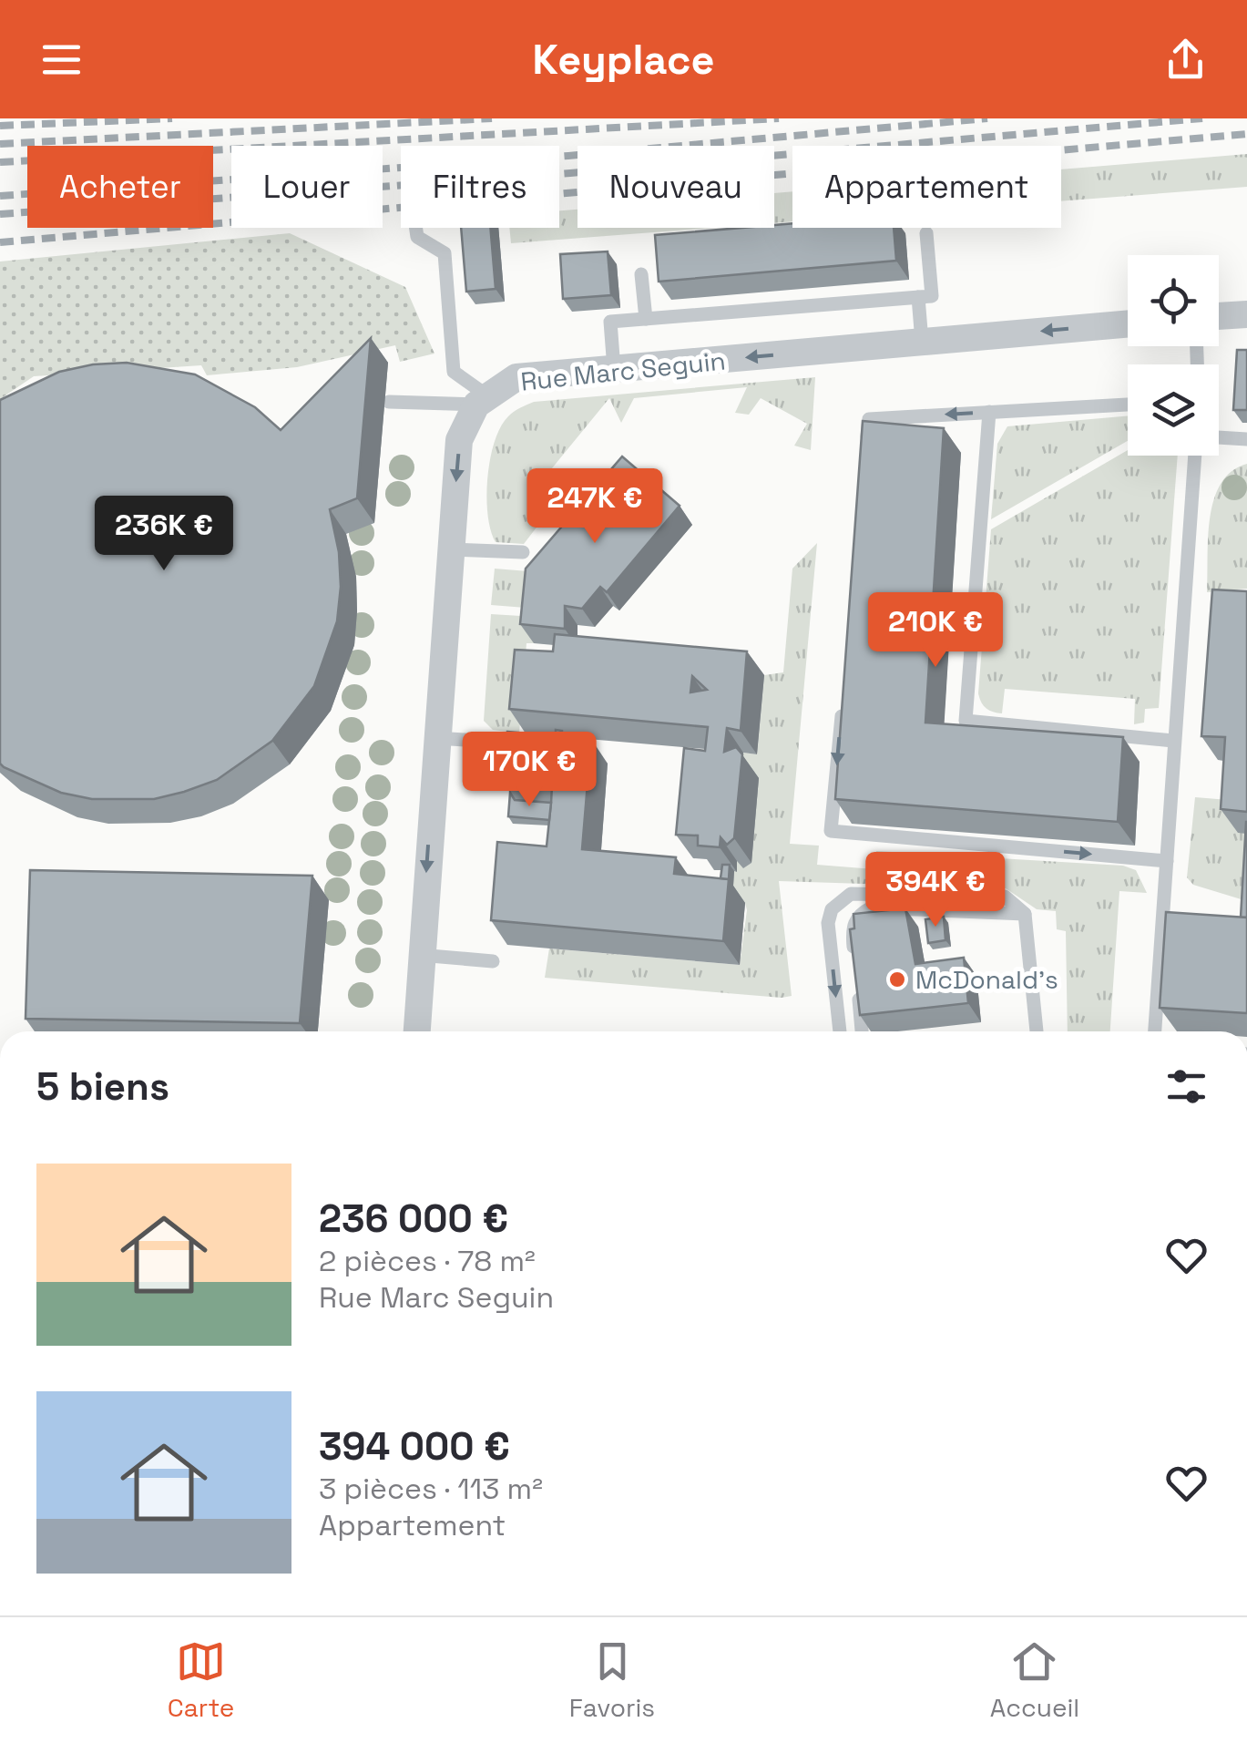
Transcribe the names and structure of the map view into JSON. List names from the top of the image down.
{
  "streets": {
    "street": ["Rue Marc Seguin"]
  },
  "one_way": ["Rue Marc Seguin"],
  "places": ["McDonald's"],
  "page": {
    "header": "Keyplace",
    "chip": [
      "Acheter",
      "Louer",
      "Filtres",
      "Nouveau",
      "Appartement"
    ],
    "price": [
      "247K €",
      "236K €",
      "210K €",
      "170K €",
      "394K €"
    ],
    "heading": "5 biens",
    "list": [
      {
        "name": "236 000 €",
        "note": "2 pièces · 78 m² · Rue Marc Seguin"
      },
      {
        "name": "394 000 €",
        "note": "3 pièces · 113 m² · Appartement"
      }
    ],
    "tabs": ["Carte", "Favoris", "Accueil"]
  }
}
